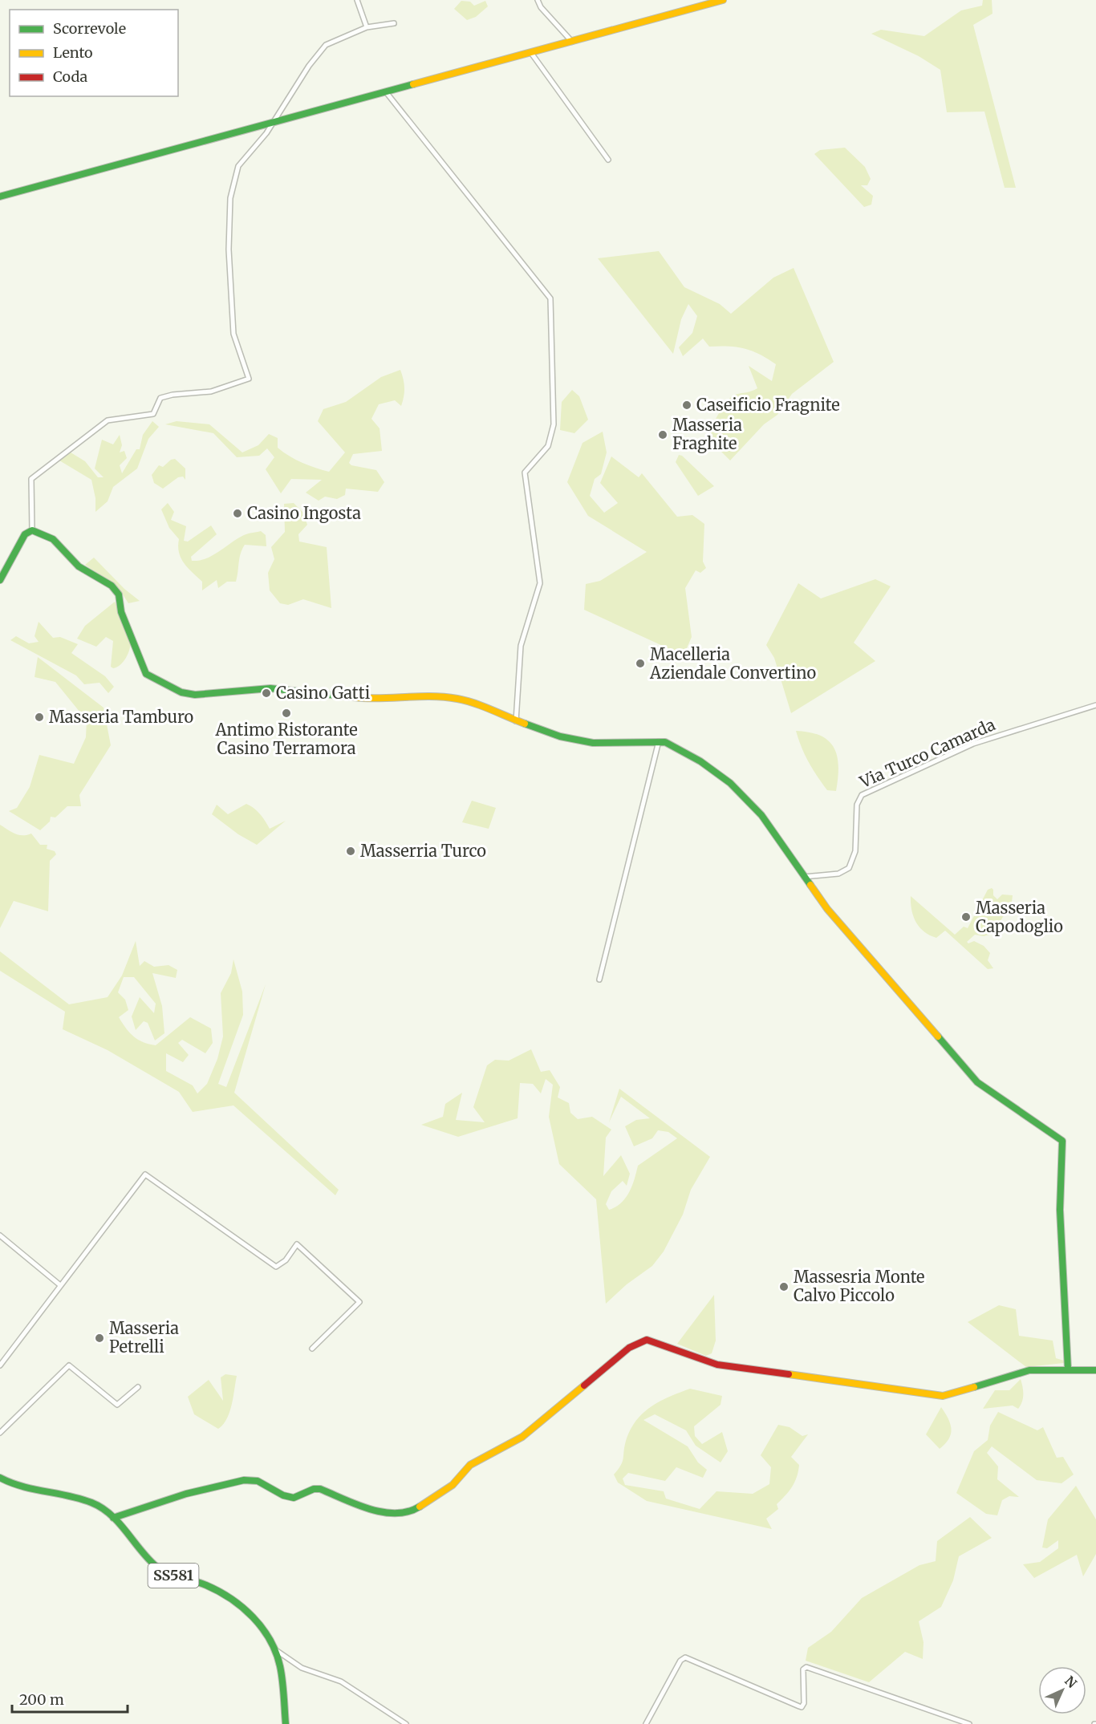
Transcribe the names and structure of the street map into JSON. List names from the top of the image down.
{
  "streets": {
    "street": ["Via Turco Camarda", "SS581"]
  },
  "places": [
    "Caseificio Fragnite",
    "Masseria Fraghite",
    "Casino Ingosta",
    "Macelleria Aziendale Convertino",
    "Casino Gatti",
    "Antimo Ristorante Casino Terramora",
    "Masseria Tamburo",
    "Masserria Turco",
    "Masseria Capodoglio",
    "Massesria Monte Calvo Piccolo",
    "Masseria Petrelli"
  ],
  "legend": ["Scorrevole", "Lento", "Coda"],
  "scale_bar": "200 m",
  "north": "top right"
}
